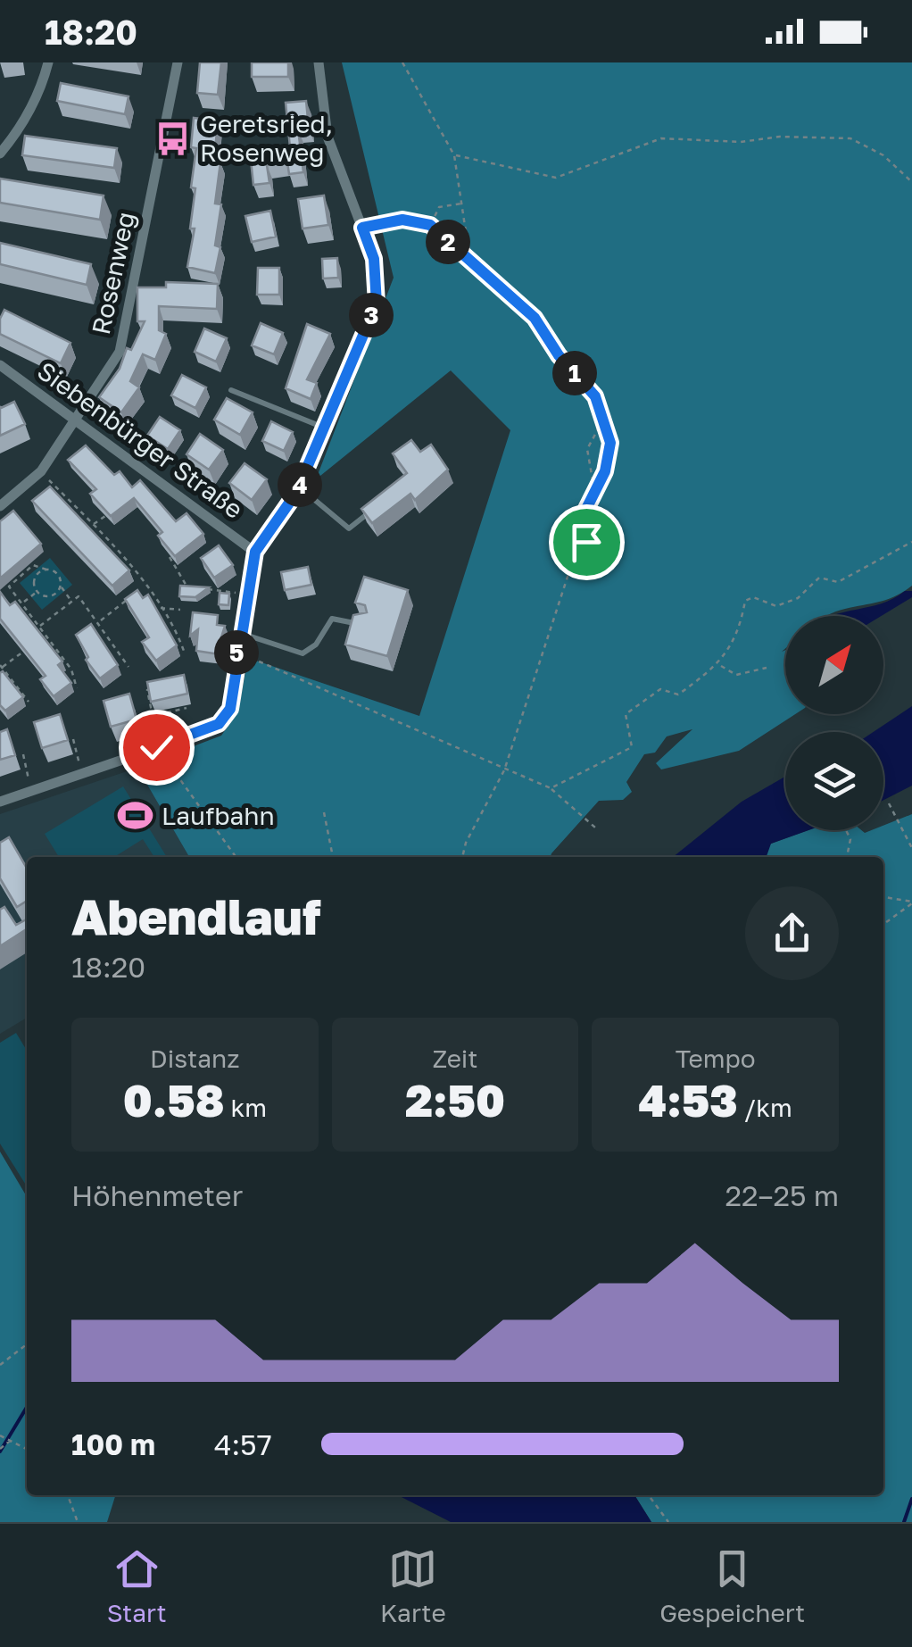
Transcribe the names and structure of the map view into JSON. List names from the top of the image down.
{
  "streets": {
    "street": ["Rosenweg", "Siebenbürger Straße"]
  },
  "crossings": [
    ["Rosenweg", "Siebenbürger Straße"]
  ],
  "places": {
    "bus stop": ["Geretsried, Rosenweg"],
    "sports": ["Laufbahn"]
  },
  "north": "top right",
  "page": {
    "status": "18:20",
    "pins": [
      "2",
      "3",
      "1",
      "4",
      "5"
    ],
    "heading": ["Abendlauf", "18:20"],
    "stats": [
      ["Distanz", "0.58 km"],
      ["Zeit", "2:50"],
      ["Tempo", "4:53 /km"]
    ],
    "chart": ["Höhenmeter", "22–25 m"],
    "list": [
      {
        "name": "100 m",
        "note": "4:57"
      }
    ],
    "tabs": ["Start", "Karte", "Gespeichert"]
  }
}
